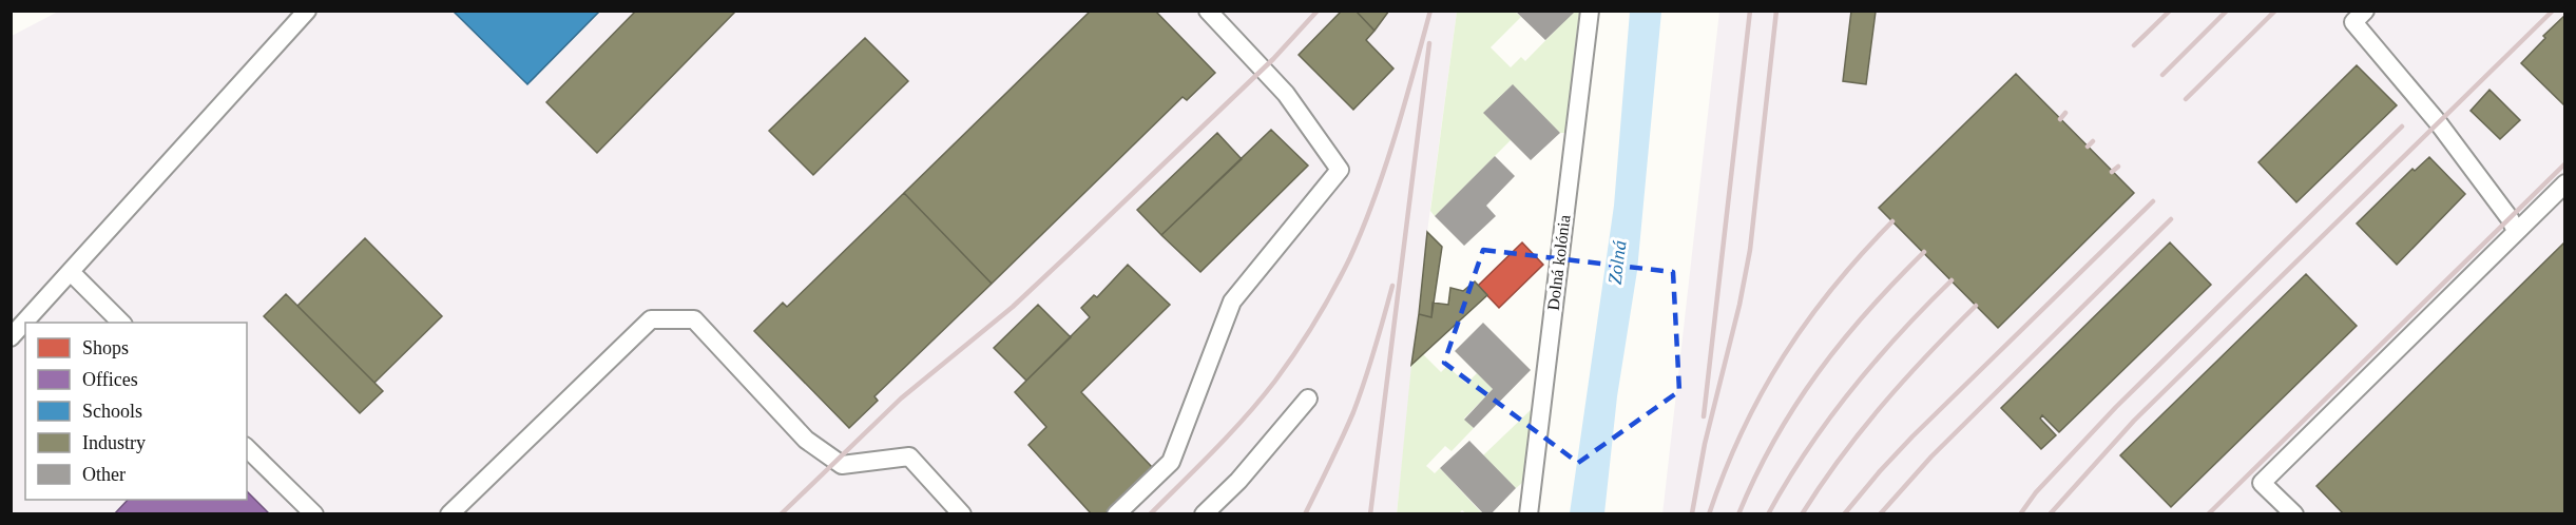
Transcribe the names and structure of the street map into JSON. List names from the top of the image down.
{
  "streets": {
    "lane": ["Dolná kolónia"]
  },
  "water": ["Zolná"],
  "legend": [
    "Shops",
    "Offices",
    "Schools",
    "Industry",
    "Other"
  ]
}
